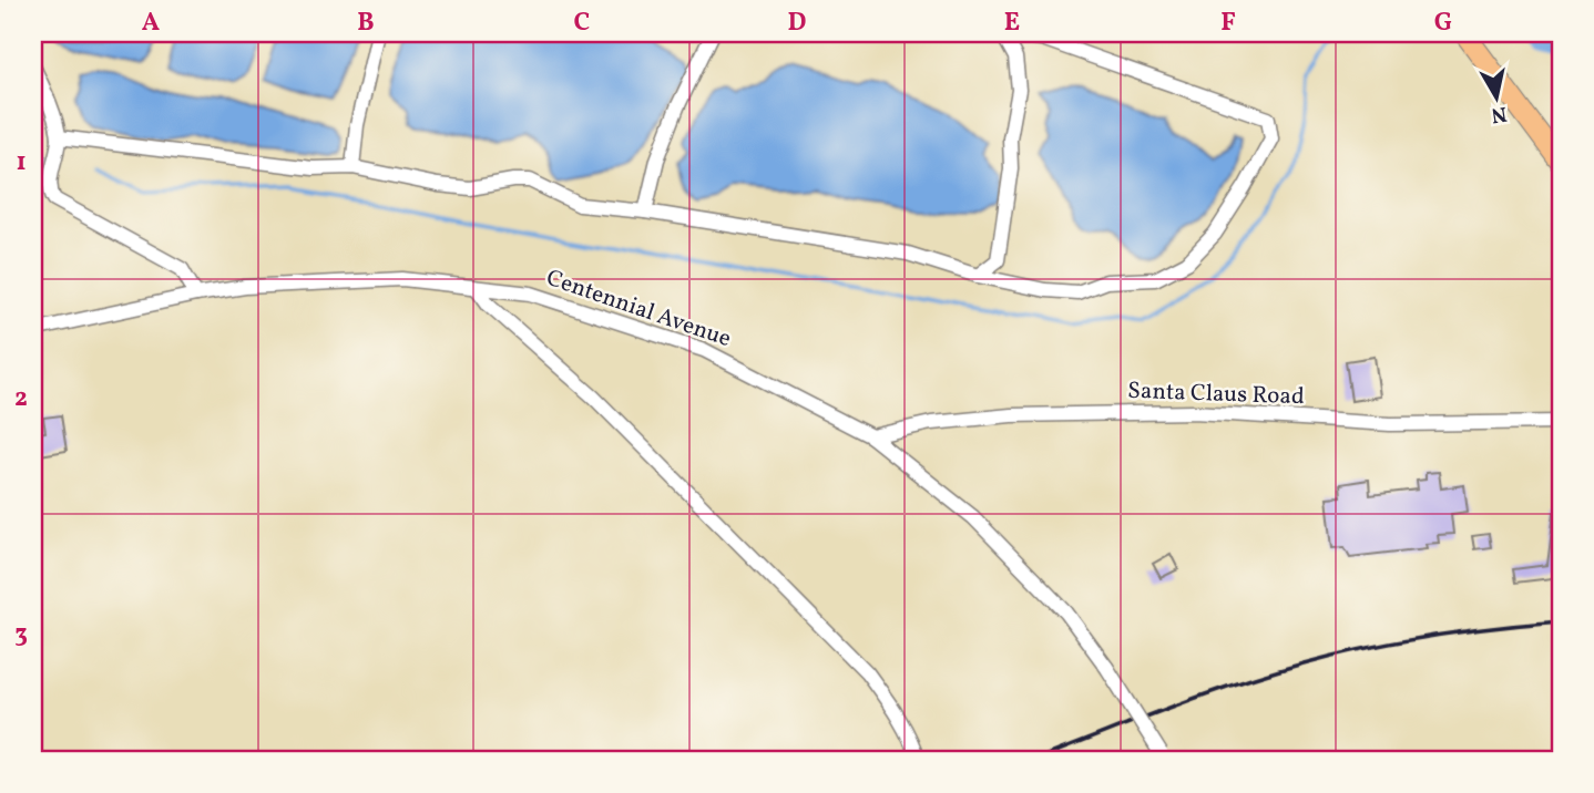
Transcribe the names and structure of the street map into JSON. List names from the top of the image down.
{
  "streets": {
    "street": ["Centennial Avenue", "Santa Claus Road"]
  },
  "crossings": [
    ["Centennial Avenue", "Santa Claus Road"]
  ],
  "north": "bottom",
  "grid": {
    "columns": [
      "A",
      "B",
      "C",
      "D",
      "E",
      "F",
      "G"
    ],
    "rows": ["1", "2", "3"]
  }
}
